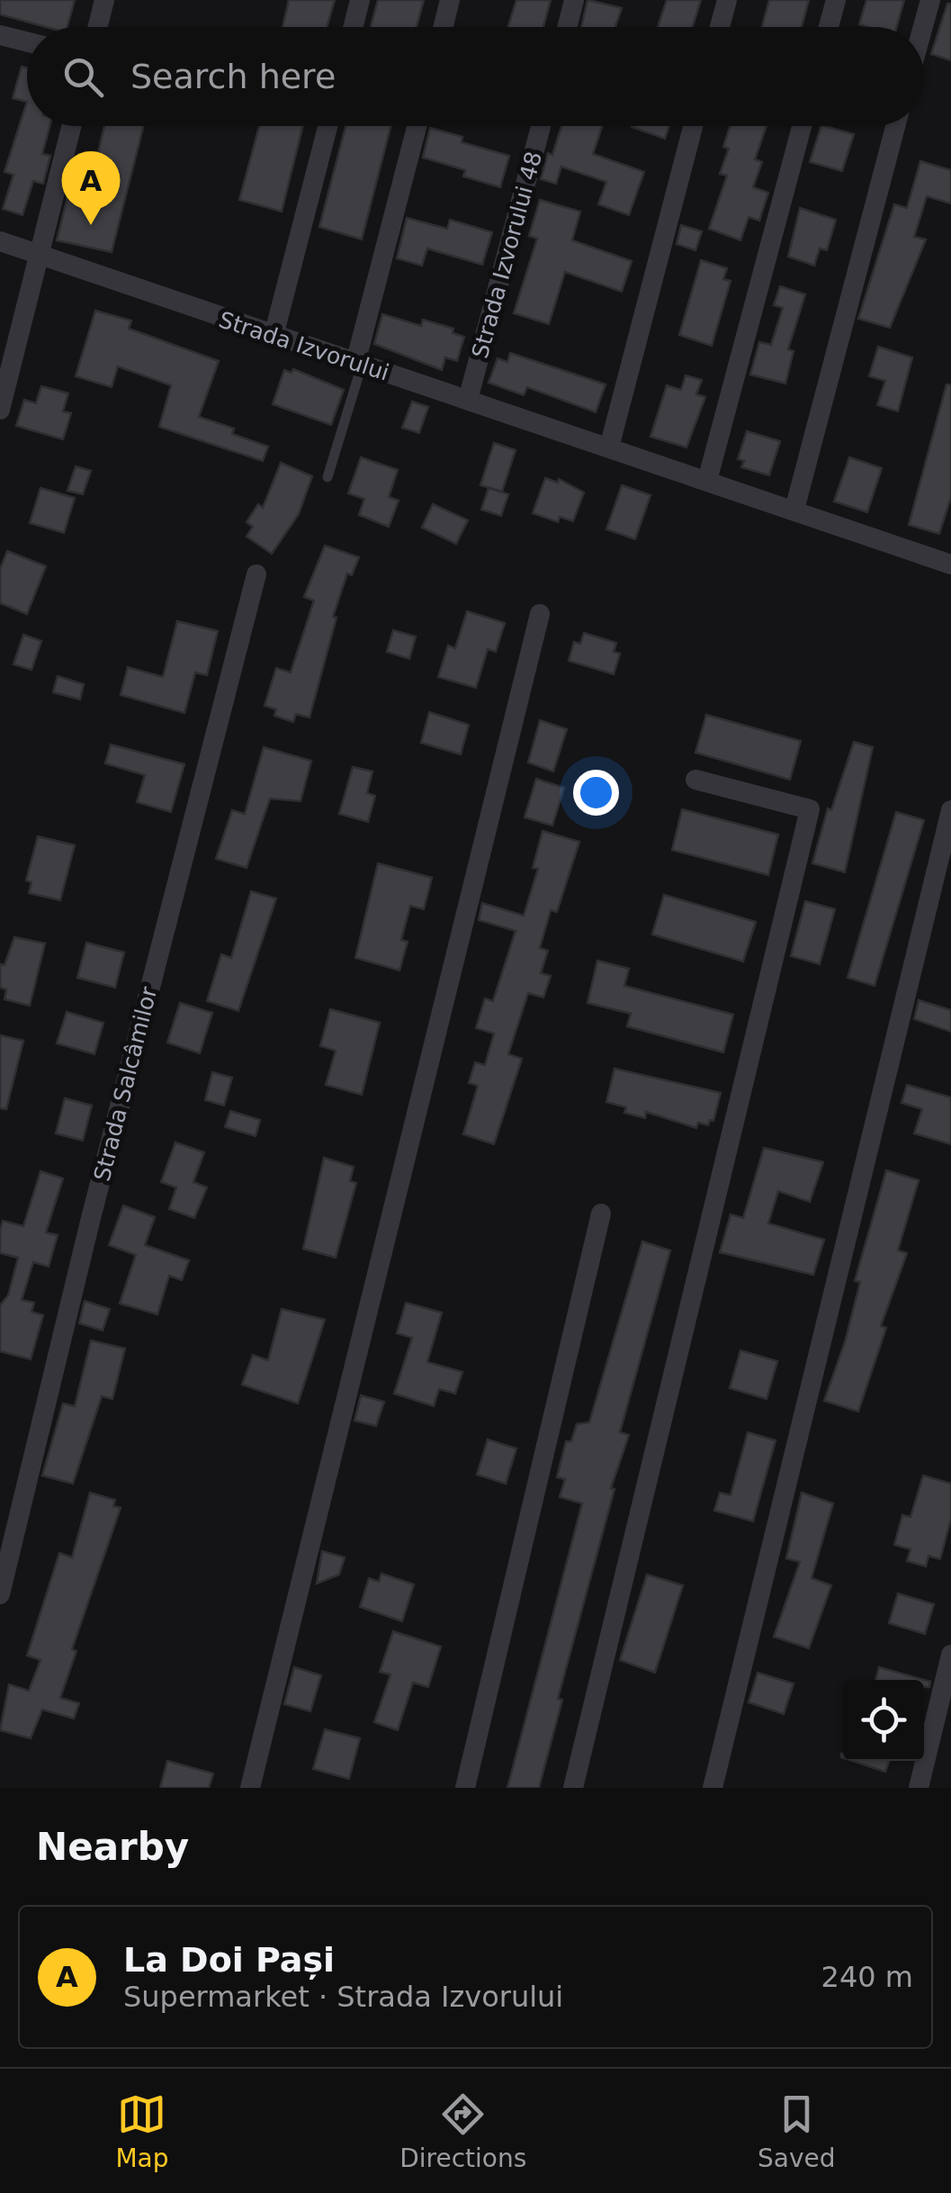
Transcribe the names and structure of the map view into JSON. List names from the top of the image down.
{
  "streets": {
    "street": ["Strada Izvorului 48", "Strada Izvorului", "Strada Salcâmilor"]
  },
  "crossings": [
    ["Strada Izvorului 48", "Strada Izvorului"]
  ],
  "page": {
    "search": "Search here",
    "pins": "A",
    "heading": "Nearby",
    "list": [
      {
        "mark": "A",
        "name": "La Doi Pași",
        "note": "Supermarket · Strada Izvorului",
        "value": "240 m"
      }
    ],
    "nav": ["Map", "Directions", "Saved"]
  }
}
